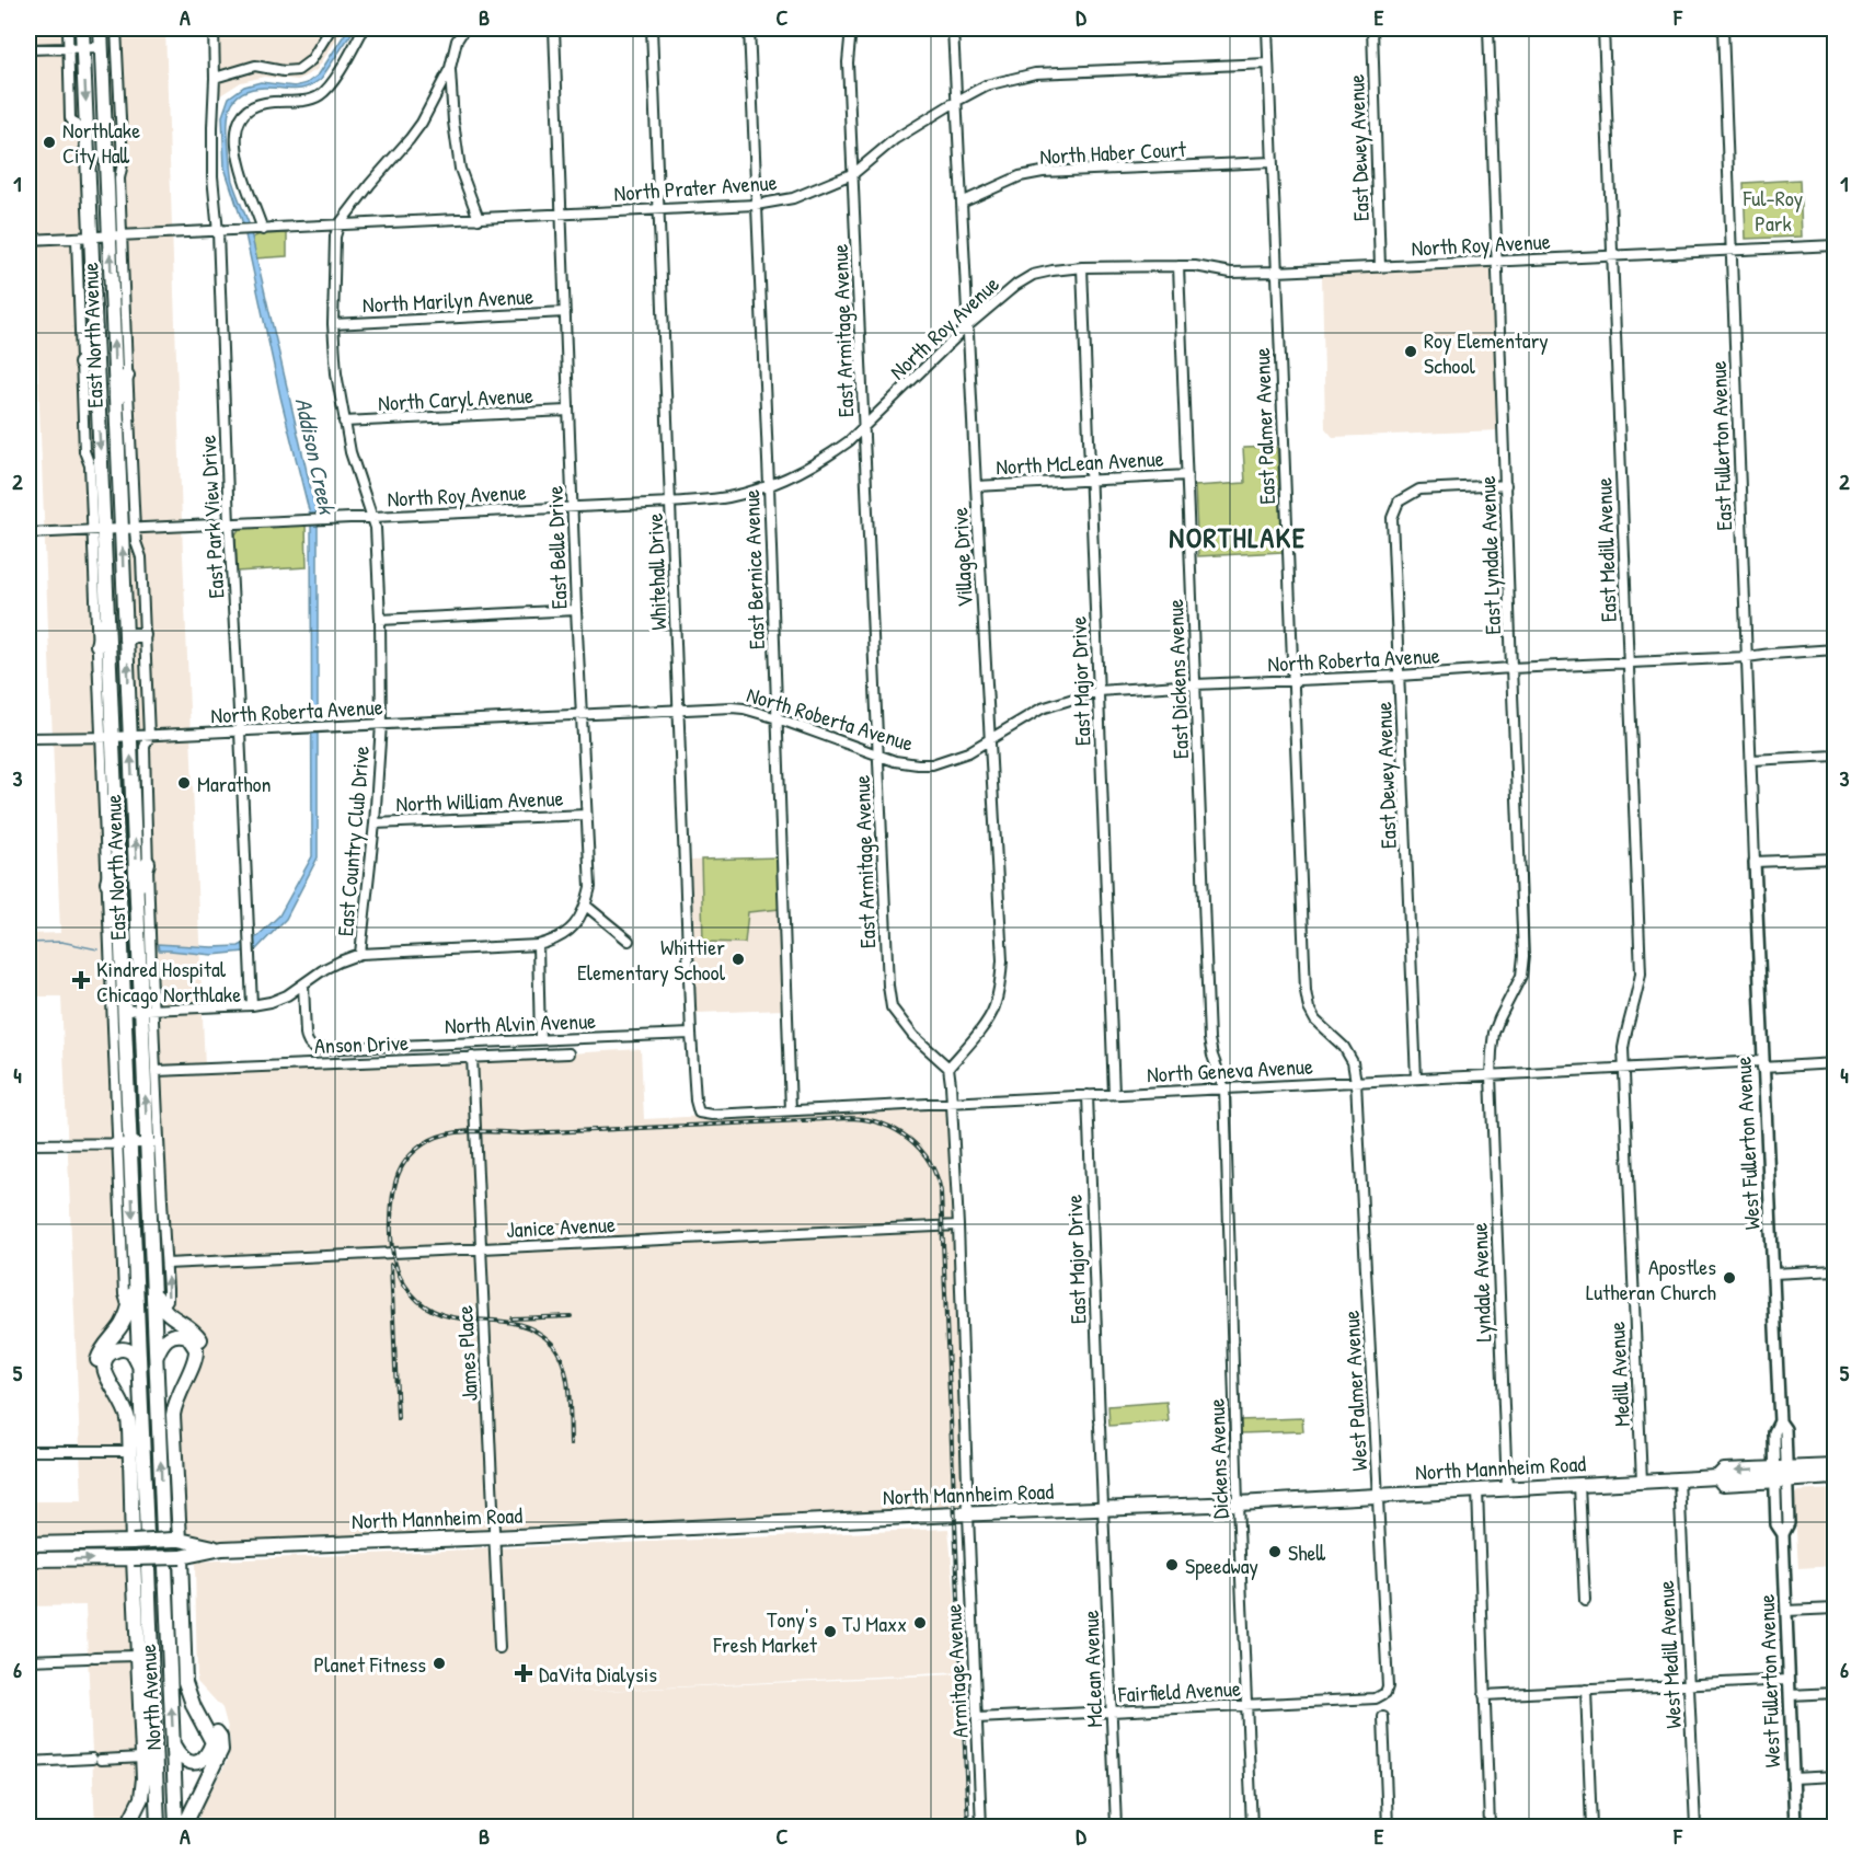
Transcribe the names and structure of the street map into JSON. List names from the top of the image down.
{
  "streets": {
    "main road": ["East North Avenue", "North Mannheim Road", "North Avenue"],
    "street": [
      "East Dewey Avenue",
      "North Haber Court",
      "North Prater Avenue",
      "North Roy Avenue",
      "North Marilyn Avenue",
      "East Armitage Avenue",
      "North Caryl Avenue",
      "East Palmer Avenue",
      "East Fullerton Avenue",
      "North McLean Avenue",
      "East Park View Drive",
      "East Belle Drive",
      "East Medill Avenue",
      "East Lyndale Avenue",
      "Village Drive",
      "East Bernice Avenue",
      "Whitehall Drive",
      "North Roberta Avenue",
      "East Dickens Avenue",
      "East Major Drive",
      "North William Avenue",
      "East Country Club Drive",
      "North Alvin Avenue",
      "Anson Drive",
      "North Geneva Avenue",
      "West Fullerton Avenue",
      "Janice Avenue",
      "Lyndale Avenue",
      "James Place",
      "Medill Avenue",
      "West Palmer Avenue",
      "Dickens Avenue",
      "West Medill Avenue",
      "McLean Avenue",
      "Armitage Avenue",
      "Fairfield Avenue"
    ]
  },
  "crossings": [
    ["East Dewey Avenue", "North Roy Avenue"],
    ["East Dewey Avenue", "East Lyndale Avenue"],
    ["East Dewey Avenue", "North Roberta Avenue"],
    ["East Dewey Avenue", "North Geneva Avenue"],
    ["North Haber Court", "East Palmer Avenue"],
    ["North Haber Court", "Village Drive"],
    ["North Prater Avenue", "East Armitage Avenue"],
    ["North Prater Avenue", "East North Avenue"],
    ["North Prater Avenue", "East Palmer Avenue"],
    ["North Prater Avenue", "East Park View Drive"],
    ["North Prater Avenue", "East Belle Drive"],
    ["North Prater Avenue", "Village Drive"],
    ["North Prater Avenue", "East Bernice Avenue"],
    ["North Prater Avenue", "Whitehall Drive"],
    ["North Prater Avenue", "East Country Club Drive"],
    ["North Roy Avenue", "East Armitage Avenue"],
    ["North Roy Avenue", "East North Avenue"],
    ["North Roy Avenue", "East Palmer Avenue"],
    ["North Roy Avenue", "East Fullerton Avenue"],
    ["North Roy Avenue", "East Park View Drive"],
    ["North Roy Avenue", "East Belle Drive"],
    ["North Roy Avenue", "East Medill Avenue"],
    ["North Roy Avenue", "East Lyndale Avenue"],
    ["North Roy Avenue", "Village Drive"],
    ["North Roy Avenue", "East Bernice Avenue"],
    ["North Roy Avenue", "Whitehall Drive"],
    ["North Roy Avenue", "East Dickens Avenue"],
    ["North Roy Avenue", "East Major Drive"],
    ["North Roy Avenue", "East Country Club Drive"],
    ["North Marilyn Avenue", "East Belle Drive"],
    ["North Marilyn Avenue", "East Country Club Drive"],
    ["East Armitage Avenue", "Village Drive"],
    ["East Armitage Avenue", "North Roberta Avenue"],
    ["East North Avenue", "North Roberta Avenue"],
    ["East North Avenue", "Anson Drive"],
    ["East North Avenue", "Janice Avenue"],
    ["North Caryl Avenue", "East Belle Drive"],
    ["North Caryl Avenue", "East Country Club Drive"],
    ["East Palmer Avenue", "North Roberta Avenue"],
    ["East Palmer Avenue", "North Geneva Avenue"],
    ["East Palmer Avenue", "West Palmer Avenue"],
    ["East Fullerton Avenue", "North Roberta Avenue"],
    ["East Fullerton Avenue", "West Fullerton Avenue"],
    ["North McLean Avenue", "Village Drive"],
    ["North McLean Avenue", "East Dickens Avenue"],
    ["North McLean Avenue", "East Major Drive"],
    ["East Park View Drive", "North Roberta Avenue"],
    ["East Belle Drive", "North Roberta Avenue"],
    ["East Belle Drive", "North William Avenue"],
    ["East Medill Avenue", "North Roberta Avenue"],
    ["East Medill Avenue", "North Geneva Avenue"],
    ["East Medill Avenue", "Medill Avenue"],
    ["East Lyndale Avenue", "North Roberta Avenue"],
    ["East Lyndale Avenue", "North Geneva Avenue"],
    ["East Lyndale Avenue", "Lyndale Avenue"],
    ["Village Drive", "North Roberta Avenue"],
    ["East Bernice Avenue", "North Roberta Avenue"],
    ["East Bernice Avenue", "North Geneva Avenue"],
    ["Whitehall Drive", "North Roberta Avenue"],
    ["Whitehall Drive", "North Alvin Avenue"],
    ["Whitehall Drive", "North Geneva Avenue"],
    ["North Roberta Avenue", "East Dickens Avenue"],
    ["North Roberta Avenue", "East Major Drive"],
    ["North Roberta Avenue", "East Country Club Drive"],
    ["East Dickens Avenue", "North Geneva Avenue"],
    ["East Dickens Avenue", "Dickens Avenue"],
    ["East Major Drive", "North Geneva Avenue"],
    ["East Major Drive", "North Mannheim Road"],
    ["East Major Drive", "McLean Avenue"],
    ["North William Avenue", "East Country Club Drive"],
    ["Anson Drive", "James Place"],
    ["North Geneva Avenue", "West Fullerton Avenue"],
    ["North Geneva Avenue", "Lyndale Avenue"],
    ["North Geneva Avenue", "Medill Avenue"],
    ["North Geneva Avenue", "West Palmer Avenue"],
    ["North Geneva Avenue", "Dickens Avenue"],
    ["West Fullerton Avenue", "North Mannheim Road"],
    ["Janice Avenue", "James Place"],
    ["Lyndale Avenue", "North Mannheim Road"],
    ["James Place", "North Mannheim Road"],
    ["Medill Avenue", "North Mannheim Road"],
    ["West Palmer Avenue", "North Mannheim Road"],
    ["West Palmer Avenue", "Fairfield Avenue"],
    ["Dickens Avenue", "North Mannheim Road"],
    ["Dickens Avenue", "Fairfield Avenue"],
    ["North Mannheim Road", "West Medill Avenue"],
    ["North Mannheim Road", "McLean Avenue"],
    ["North Mannheim Road", "Armitage Avenue"],
    ["McLean Avenue", "Fairfield Avenue"],
    ["Armitage Avenue", "Fairfield Avenue"]
  ],
  "districts": ["NORTHLAKE"],
  "water": ["Addison Creek"],
  "parks": ["Ful-Roy Park"],
  "places": {
    "other": [
      "Northlake City Hall",
      "Roy Elementary School",
      "Marathon",
      "Whittier Elementary School",
      "Apostles Lutheran Church",
      "Shell",
      "Speedway",
      "TJ Maxx",
      "Tony's Fresh Market",
      "Planet Fitness"
    ],
    "health": ["Kindred Hospital Chicago Northlake", "DaVita Dialysis"]
  },
  "grid": {
    "columns": [
      "A",
      "B",
      "C",
      "D",
      "E",
      "F"
    ],
    "rows": [
      "1",
      "2",
      "3",
      "4",
      "5",
      "6"
    ]
  }
}
